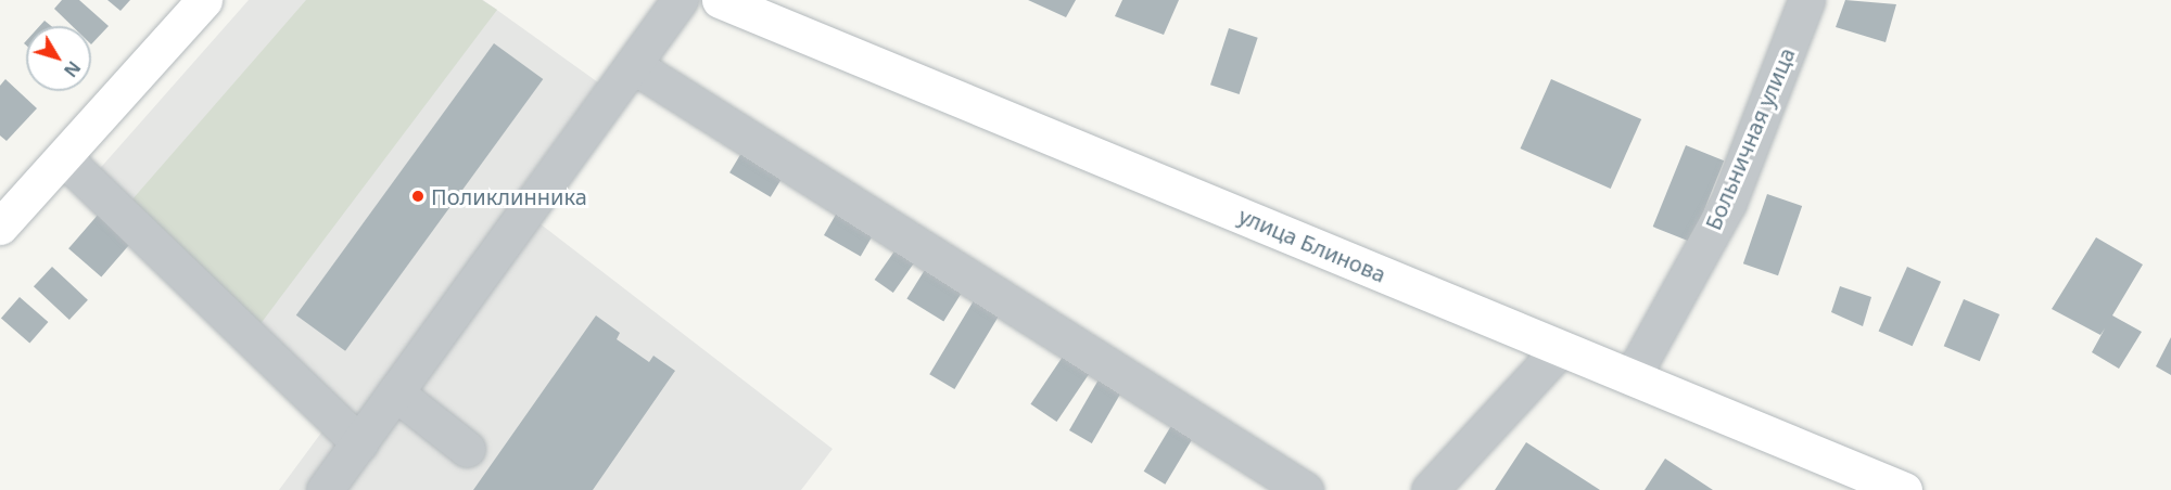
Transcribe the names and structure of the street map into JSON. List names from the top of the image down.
{
  "streets": {
    "main road": ["улица Блинова"],
    "street": ["Больничная улица"]
  },
  "crossings": [
    ["Больничная улица", "улица Блинова"]
  ],
  "places": ["Поликлинника"],
  "north": "bottom right"
}
